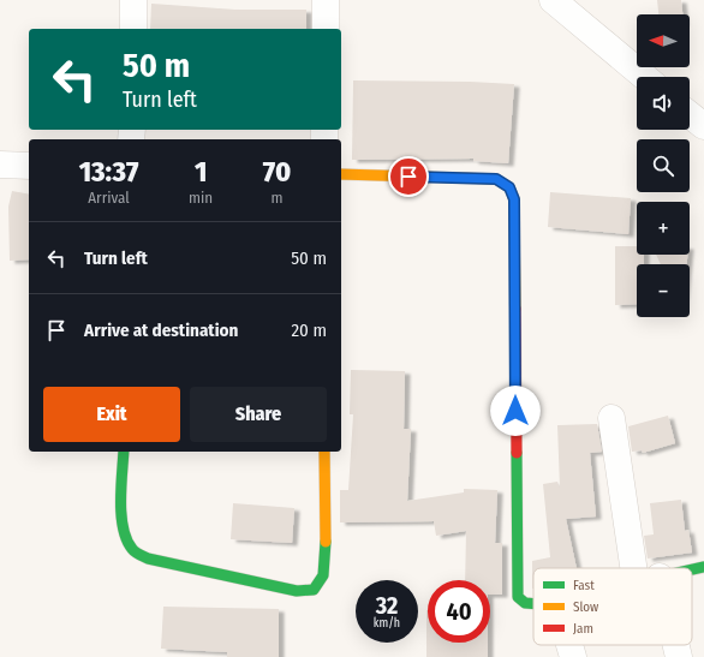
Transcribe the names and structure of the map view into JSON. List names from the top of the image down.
{
  "legend": ["Fast", "Slow", "Jam"],
  "north": "left",
  "page": {
    "map_buttons": ["+", "−"],
    "turn": ["50 m", "Turn left"],
    "eta": [
      "13:37",
      "Arrival",
      "1",
      "min",
      "70",
      "m"
    ],
    "list": [
      {
        "name": "Turn left",
        "value": "50 m"
      },
      {
        "name": "Arrive at destination",
        "value": "20 m"
      }
    ],
    "buttons": ["Exit", "Share"],
    "speed": "32 km/h",
    "limit": "40"
  }
}
